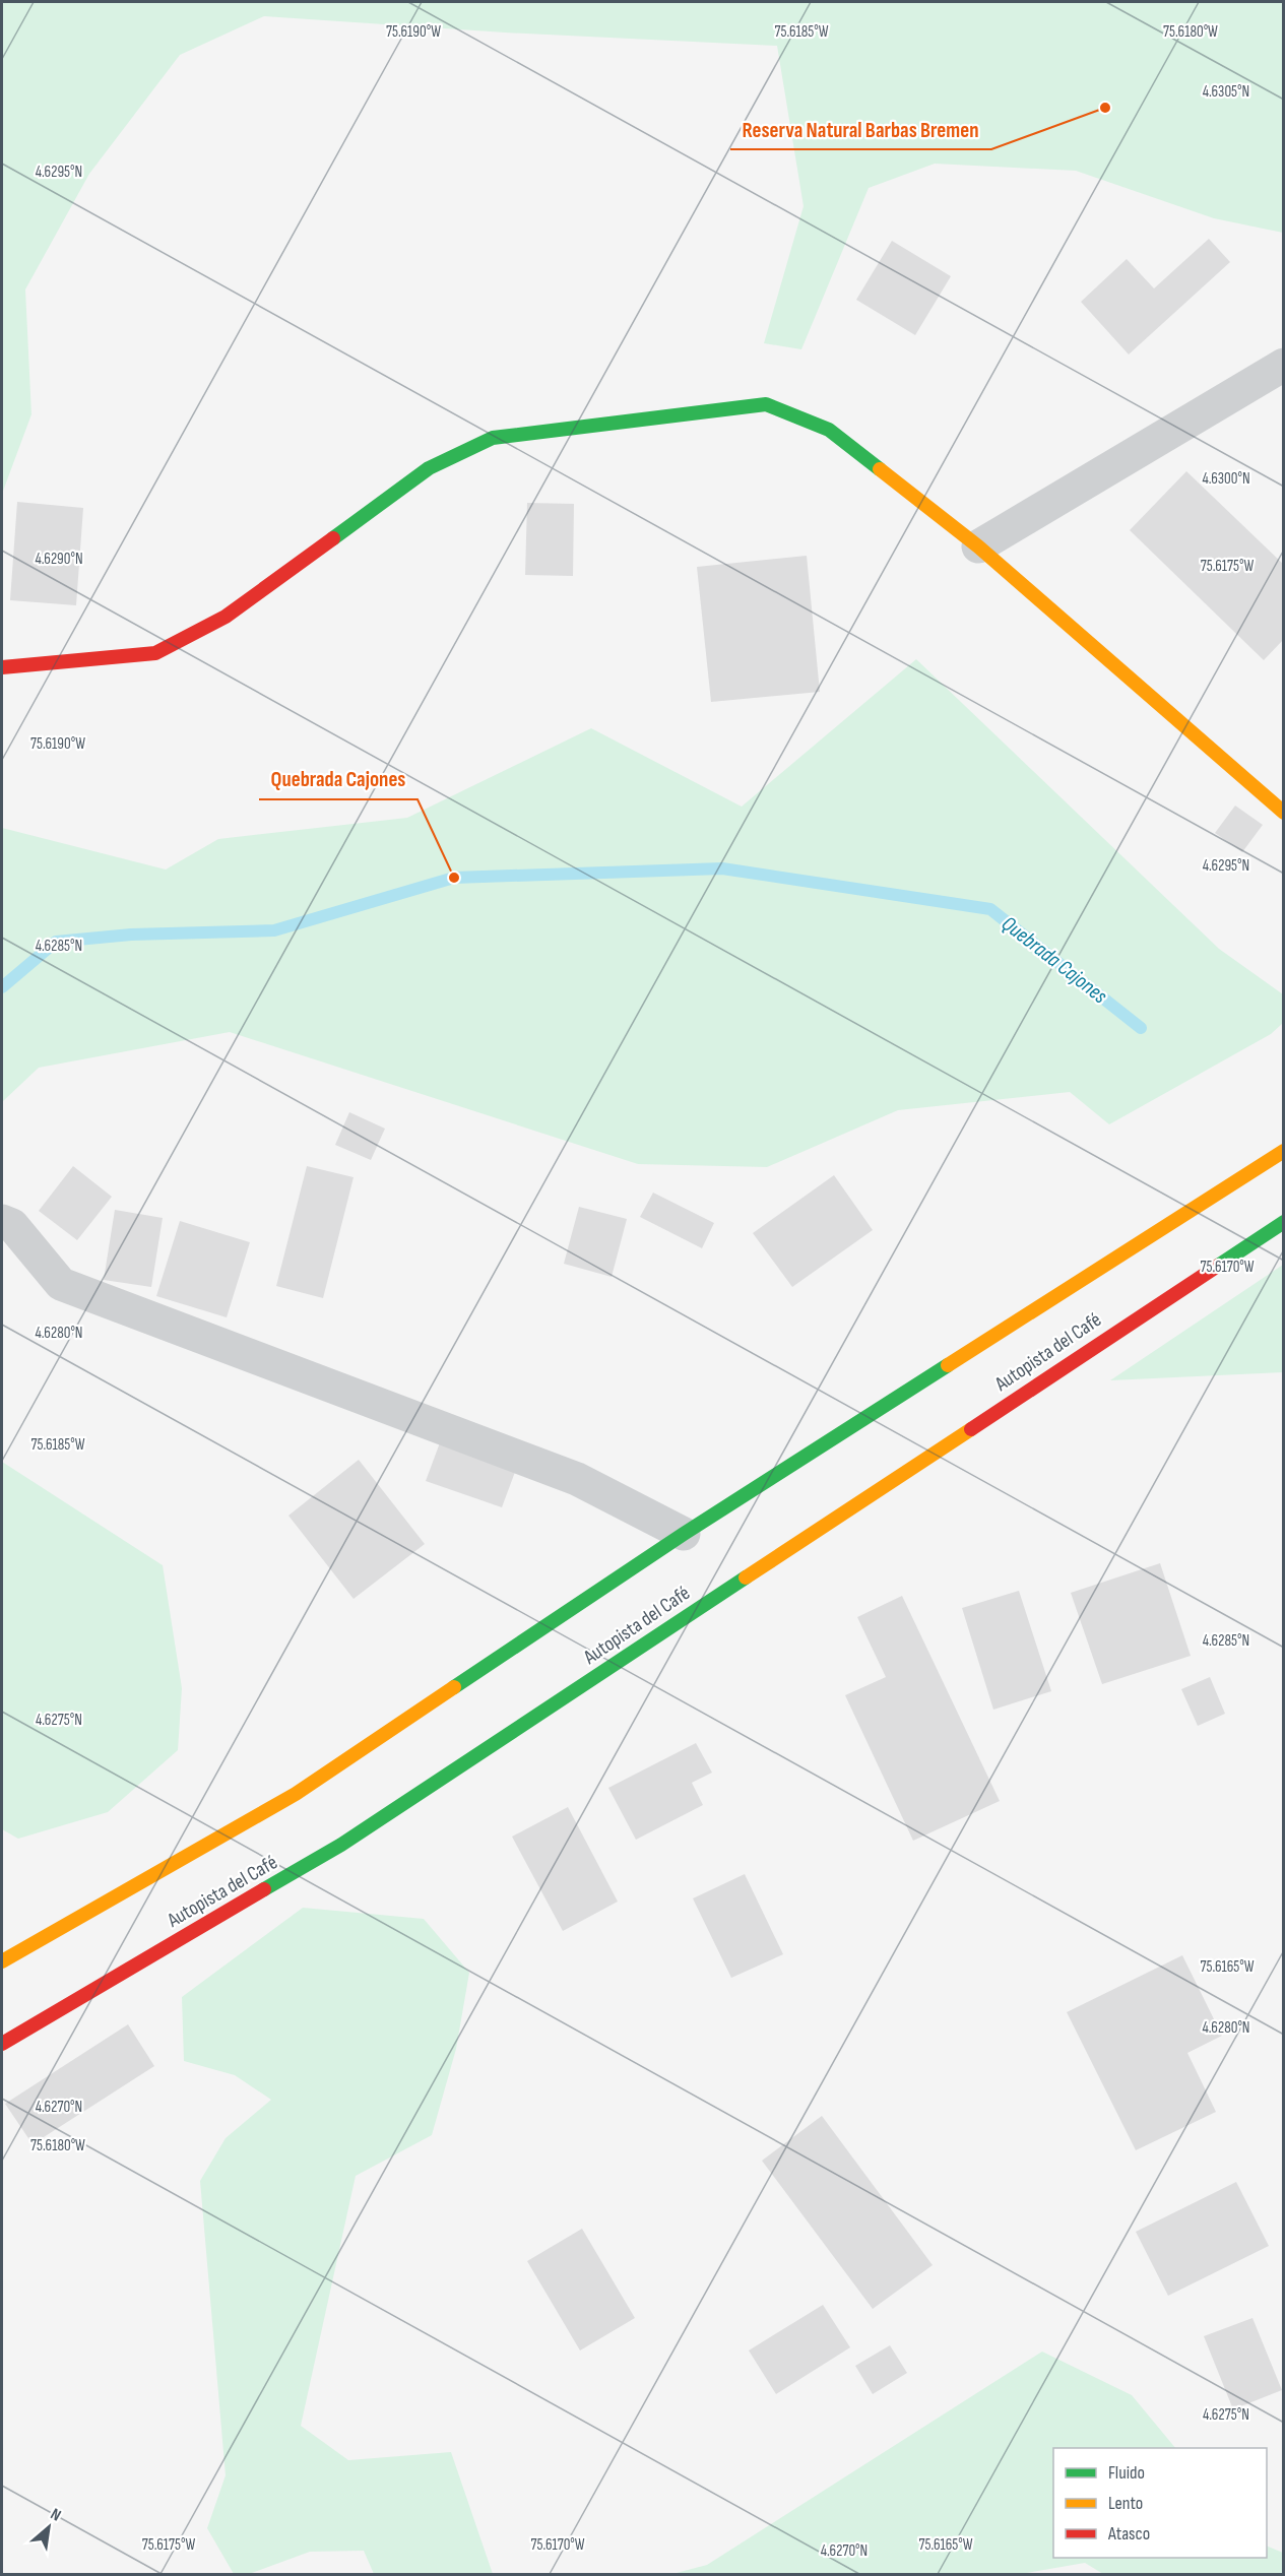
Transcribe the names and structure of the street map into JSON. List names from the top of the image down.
{
  "streets": {
    "main road": ["Autopista del Café"]
  },
  "water": ["Quebrada Cajones"],
  "places": ["Reserva Natural Barbas Bremen", "Quebrada Cajones"],
  "legend": ["Fluido", "Lento", "Atasco"],
  "north": "top right",
  "coordinates": [
    "75.6190°W",
    "75.6185°W",
    "75.6180°W",
    "4.6305°N",
    "4.6295°N",
    "4.6300°N",
    "4.6290°N",
    "75.6175°W",
    "4.6285°N",
    "75.6170°W",
    "4.6280°N",
    "4.6275°N",
    "75.6165°W",
    "4.6270°N"
  ]
}
